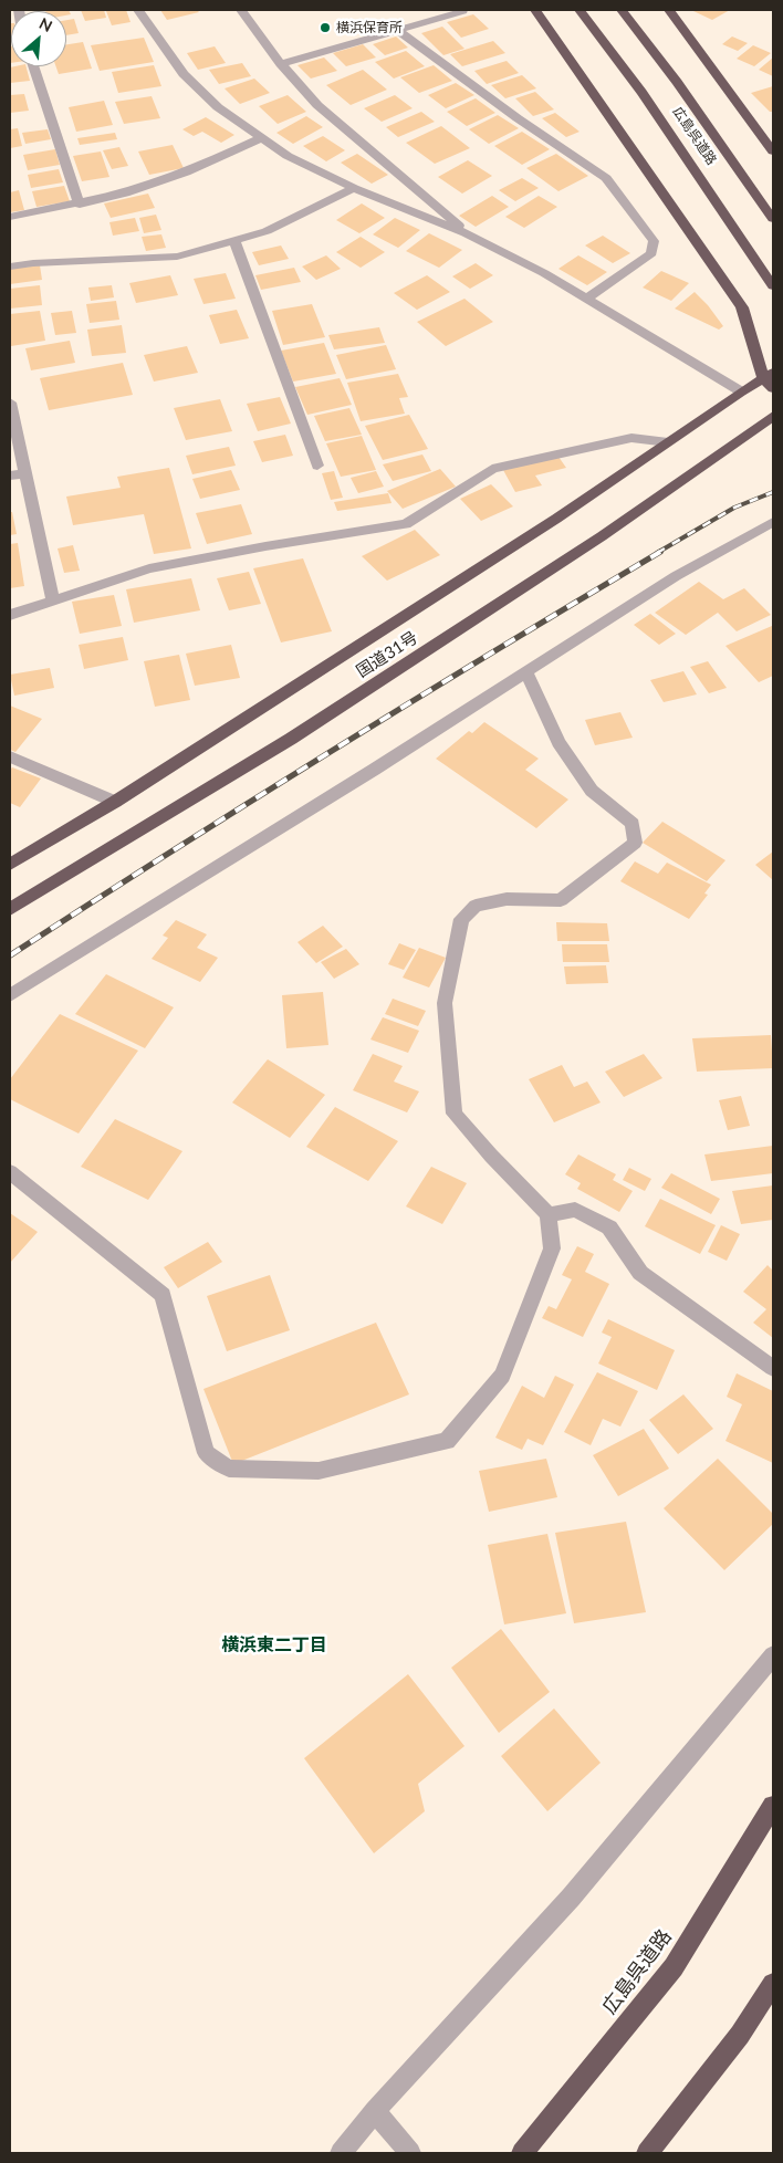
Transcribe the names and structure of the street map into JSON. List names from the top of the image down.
{
  "streets": {
    "highway": ["広島呉道路", "国道31号"]
  },
  "districts": ["横浜東二丁目"],
  "places": ["横浜保育所"],
  "north": "top right"
}
